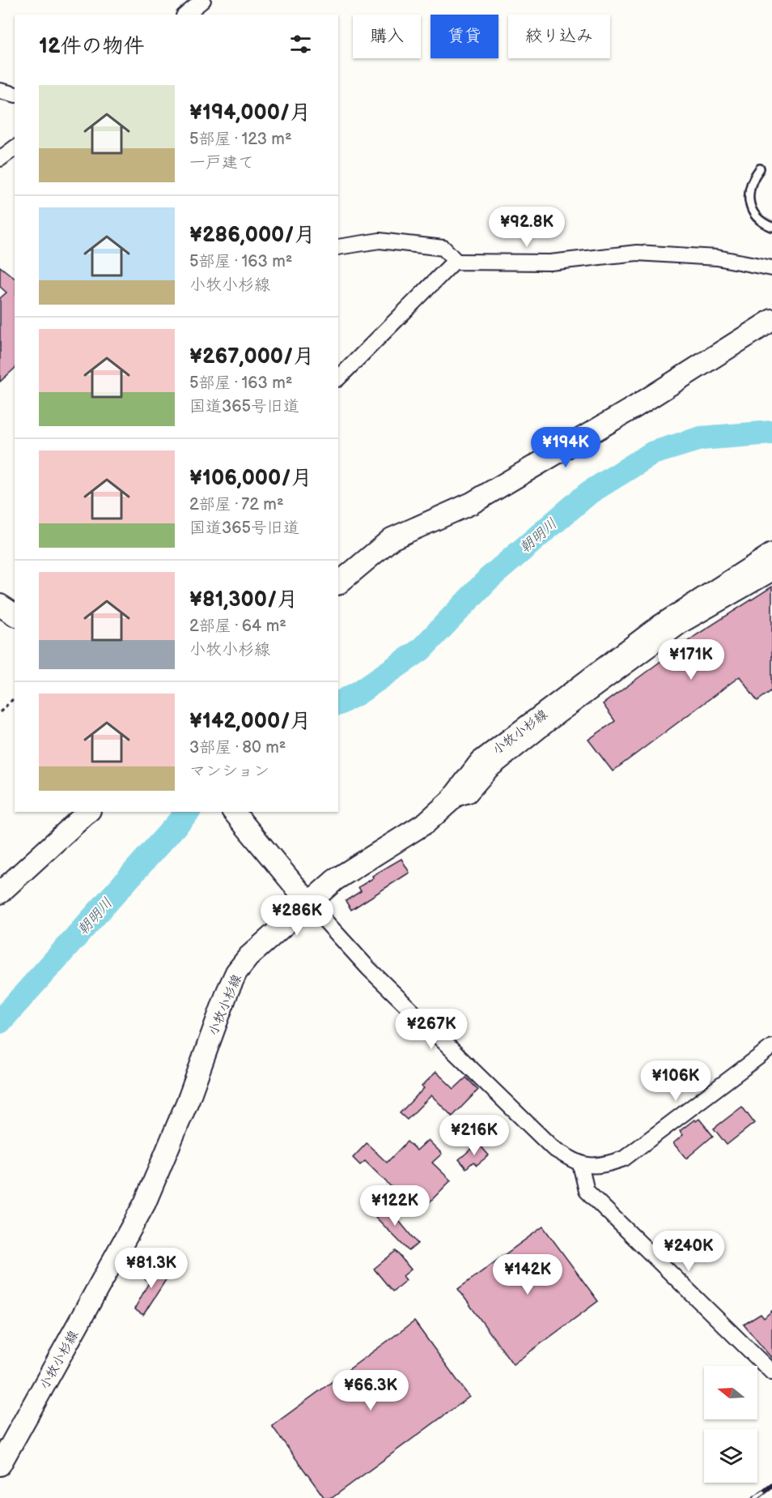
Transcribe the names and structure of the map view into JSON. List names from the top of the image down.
{
  "streets": {
    "main road": ["小牧小杉線"]
  },
  "water": ["朝明川"],
  "north": "left",
  "page": {
    "chip": ["購入", "賃貸", "絞り込み"],
    "heading": "12件の物件",
    "list": [
      {
        "name": "¥194,000/月",
        "note": "5部屋 · 123 m² · 一戸建て"
      },
      {
        "name": "¥286,000/月",
        "note": "5部屋 · 163 m² · 小牧小杉線"
      },
      {
        "name": "¥267,000/月",
        "note": "5部屋 · 163 m² · 国道365号旧道"
      },
      {
        "name": "¥106,000/月",
        "note": "2部屋 · 72 m² · 国道365号旧道"
      },
      {
        "name": "¥81,300/月",
        "note": "2部屋 · 64 m² · 小牧小杉線"
      },
      {
        "name": "¥142,000/月",
        "note": "3部屋 · 80 m² · マンション"
      }
    ],
    "price": [
      "¥92.8K",
      "¥194K",
      "¥171K",
      "¥286K",
      "¥267K",
      "¥106K",
      "¥216K",
      "¥122K",
      "¥240K",
      "¥81.3K",
      "¥142K",
      "¥66.3K"
    ]
  }
}
